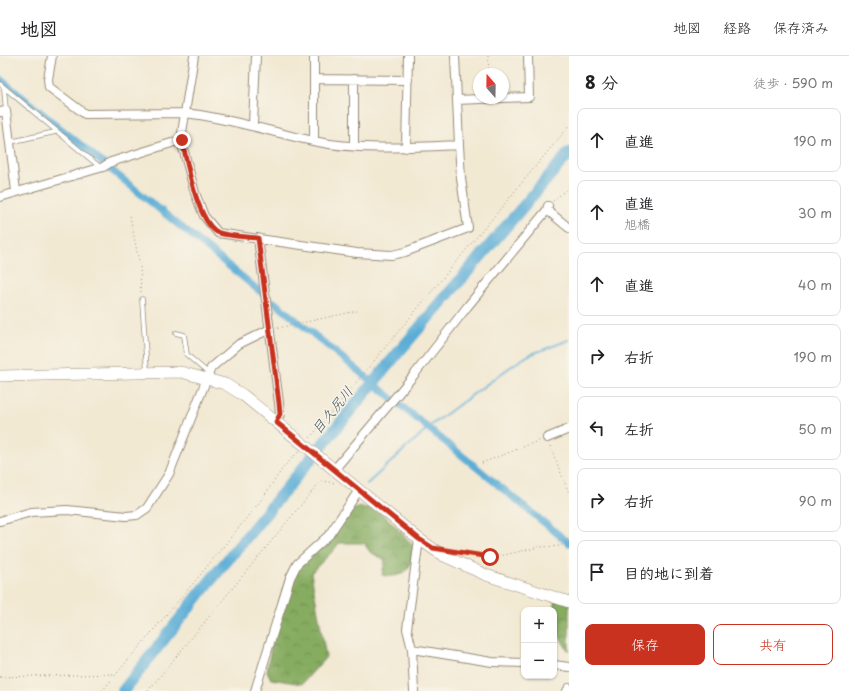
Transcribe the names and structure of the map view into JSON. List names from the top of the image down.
{
  "water": ["目久尻川"],
  "north": "top",
  "page": {
    "header": "地図",
    "nav": ["地図", "経路", "保存済み"],
    "heading": ["8 分", "徒歩 · 590 m"],
    "list": [
      ["直進", "190 m"],
      ["直進", "旭橋", "30 m"],
      ["直進", "40 m"],
      ["右折", "190 m"],
      ["左折", "50 m"],
      ["右折", "90 m"],
      "目的地に到着"
    ],
    "map_buttons": ["+", "−"],
    "buttons": ["保存", "共有"]
  }
}
